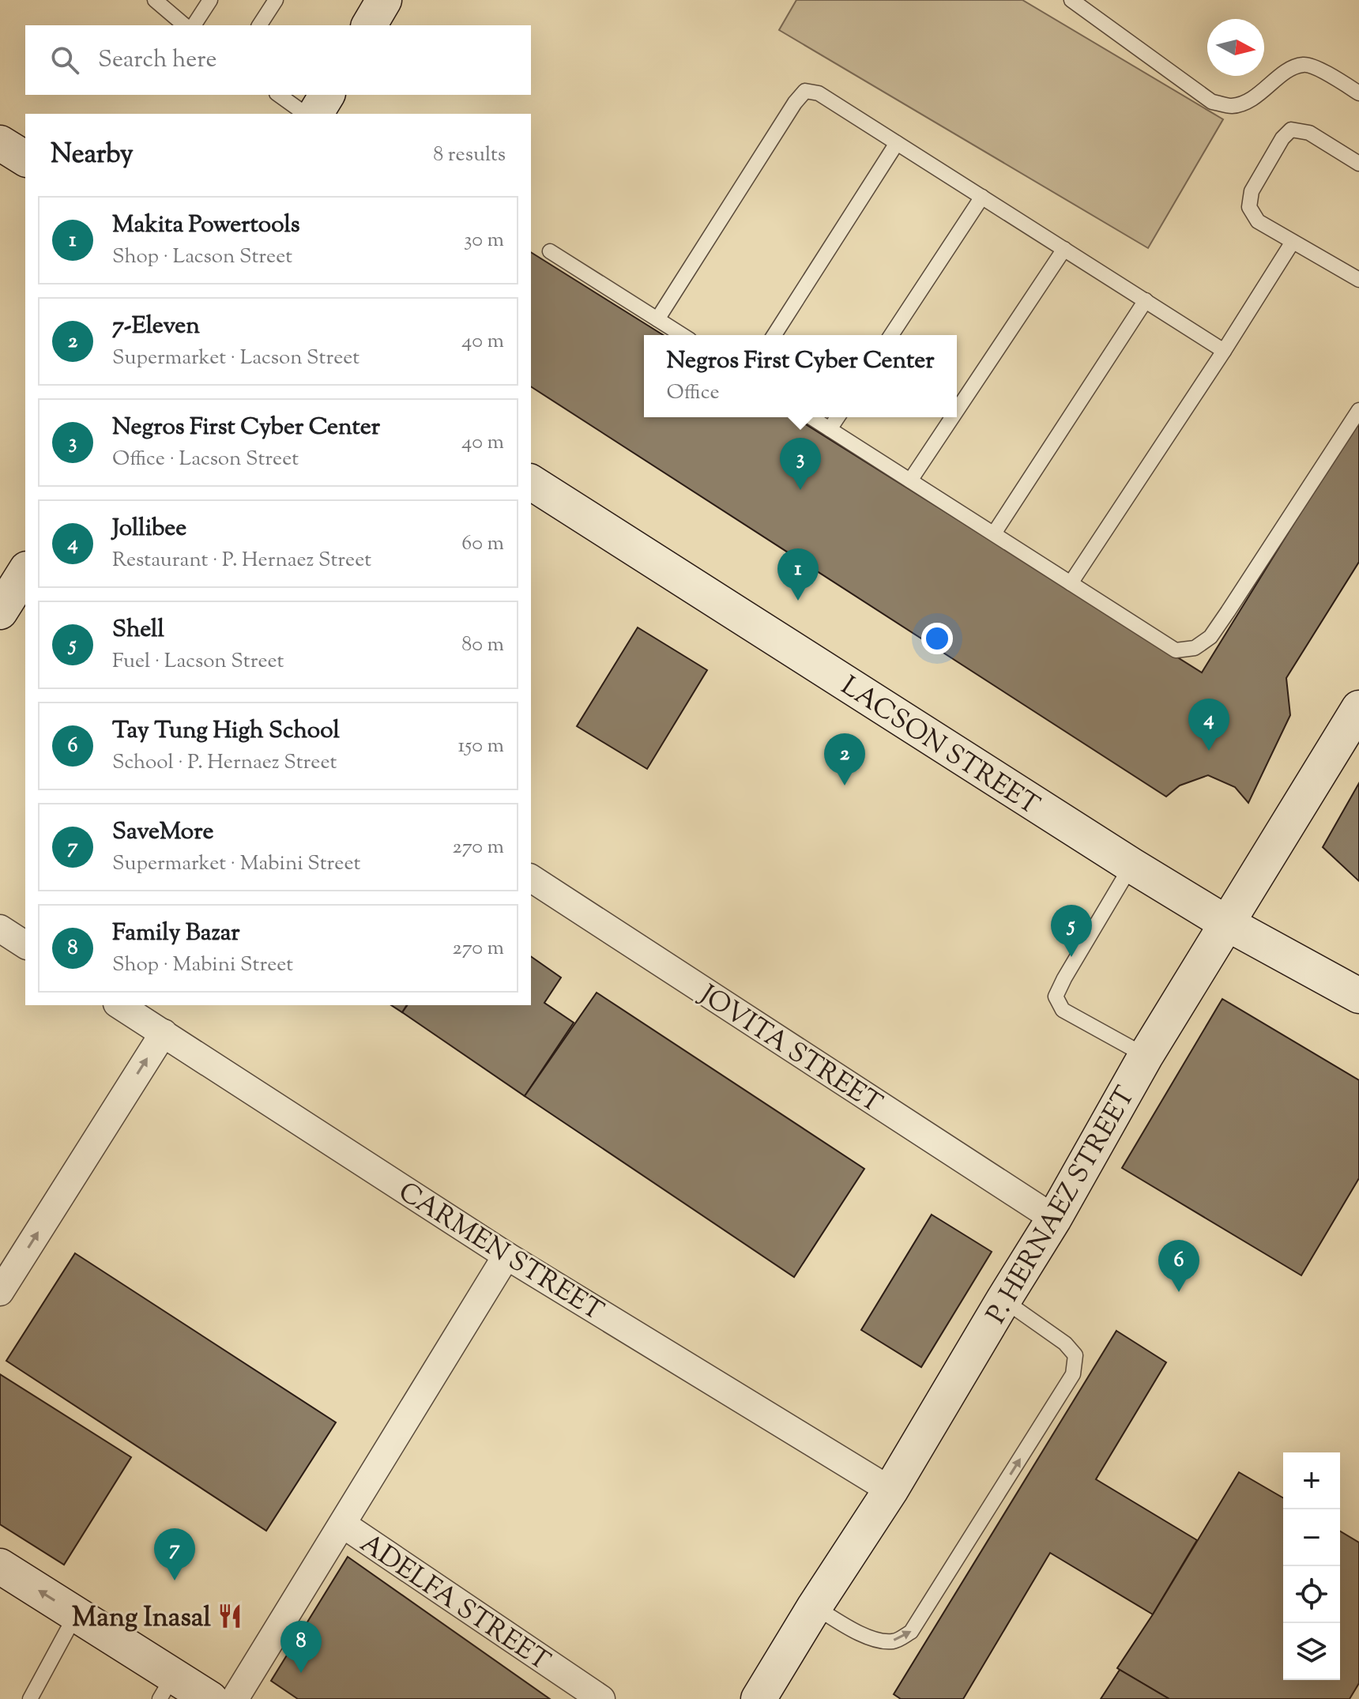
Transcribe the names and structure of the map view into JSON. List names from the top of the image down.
{
  "streets": {
    "main road": ["LACSON STREET", "P. HERNAEZ STREET"],
    "street": ["JOVITA STREET", "CARMEN STREET", "ADELFA STREET"]
  },
  "crossings": [
    ["LACSON STREET", "P. HERNAEZ STREET"],
    ["JOVITA STREET", "P. HERNAEZ STREET"],
    ["P. HERNAEZ STREET", "CARMEN STREET"]
  ],
  "places": {
    "restaurant": ["Mang Inasal"]
  },
  "north": "right",
  "page": {
    "search": "Search here",
    "heading": ["Nearby", "8 results"],
    "list": [
      {
        "mark": "1",
        "name": "Makita Powertools",
        "note": "Shop · Lacson Street",
        "value": "30 m"
      },
      {
        "mark": "2",
        "name": "7-Eleven",
        "note": "Supermarket · Lacson Street",
        "value": "40 m"
      },
      {
        "mark": "3",
        "name": "Negros First Cyber Center",
        "note": "Office · Lacson Street",
        "value": "40 m"
      },
      {
        "mark": "4",
        "name": "Jollibee",
        "note": "Restaurant · P. Hernaez Street",
        "value": "60 m"
      },
      {
        "mark": "5",
        "name": "Shell",
        "note": "Fuel · Lacson Street",
        "value": "80 m"
      },
      {
        "mark": "6",
        "name": "Tay Tung High School",
        "note": "School · P. Hernaez Street",
        "value": "150 m"
      },
      {
        "mark": "7",
        "name": "SaveMore",
        "note": "Supermarket · Mabini Street",
        "value": "270 m"
      },
      {
        "mark": "8",
        "name": "Family Bazar",
        "note": "Shop · Mabini Street",
        "value": "270 m"
      }
    ],
    "popup": ["Negros First Cyber Center", "Office"],
    "pins": [
      "3",
      "1",
      "4",
      "2",
      "5",
      "6",
      "7",
      "8"
    ],
    "map_buttons": ["+", "−"]
  }
}
